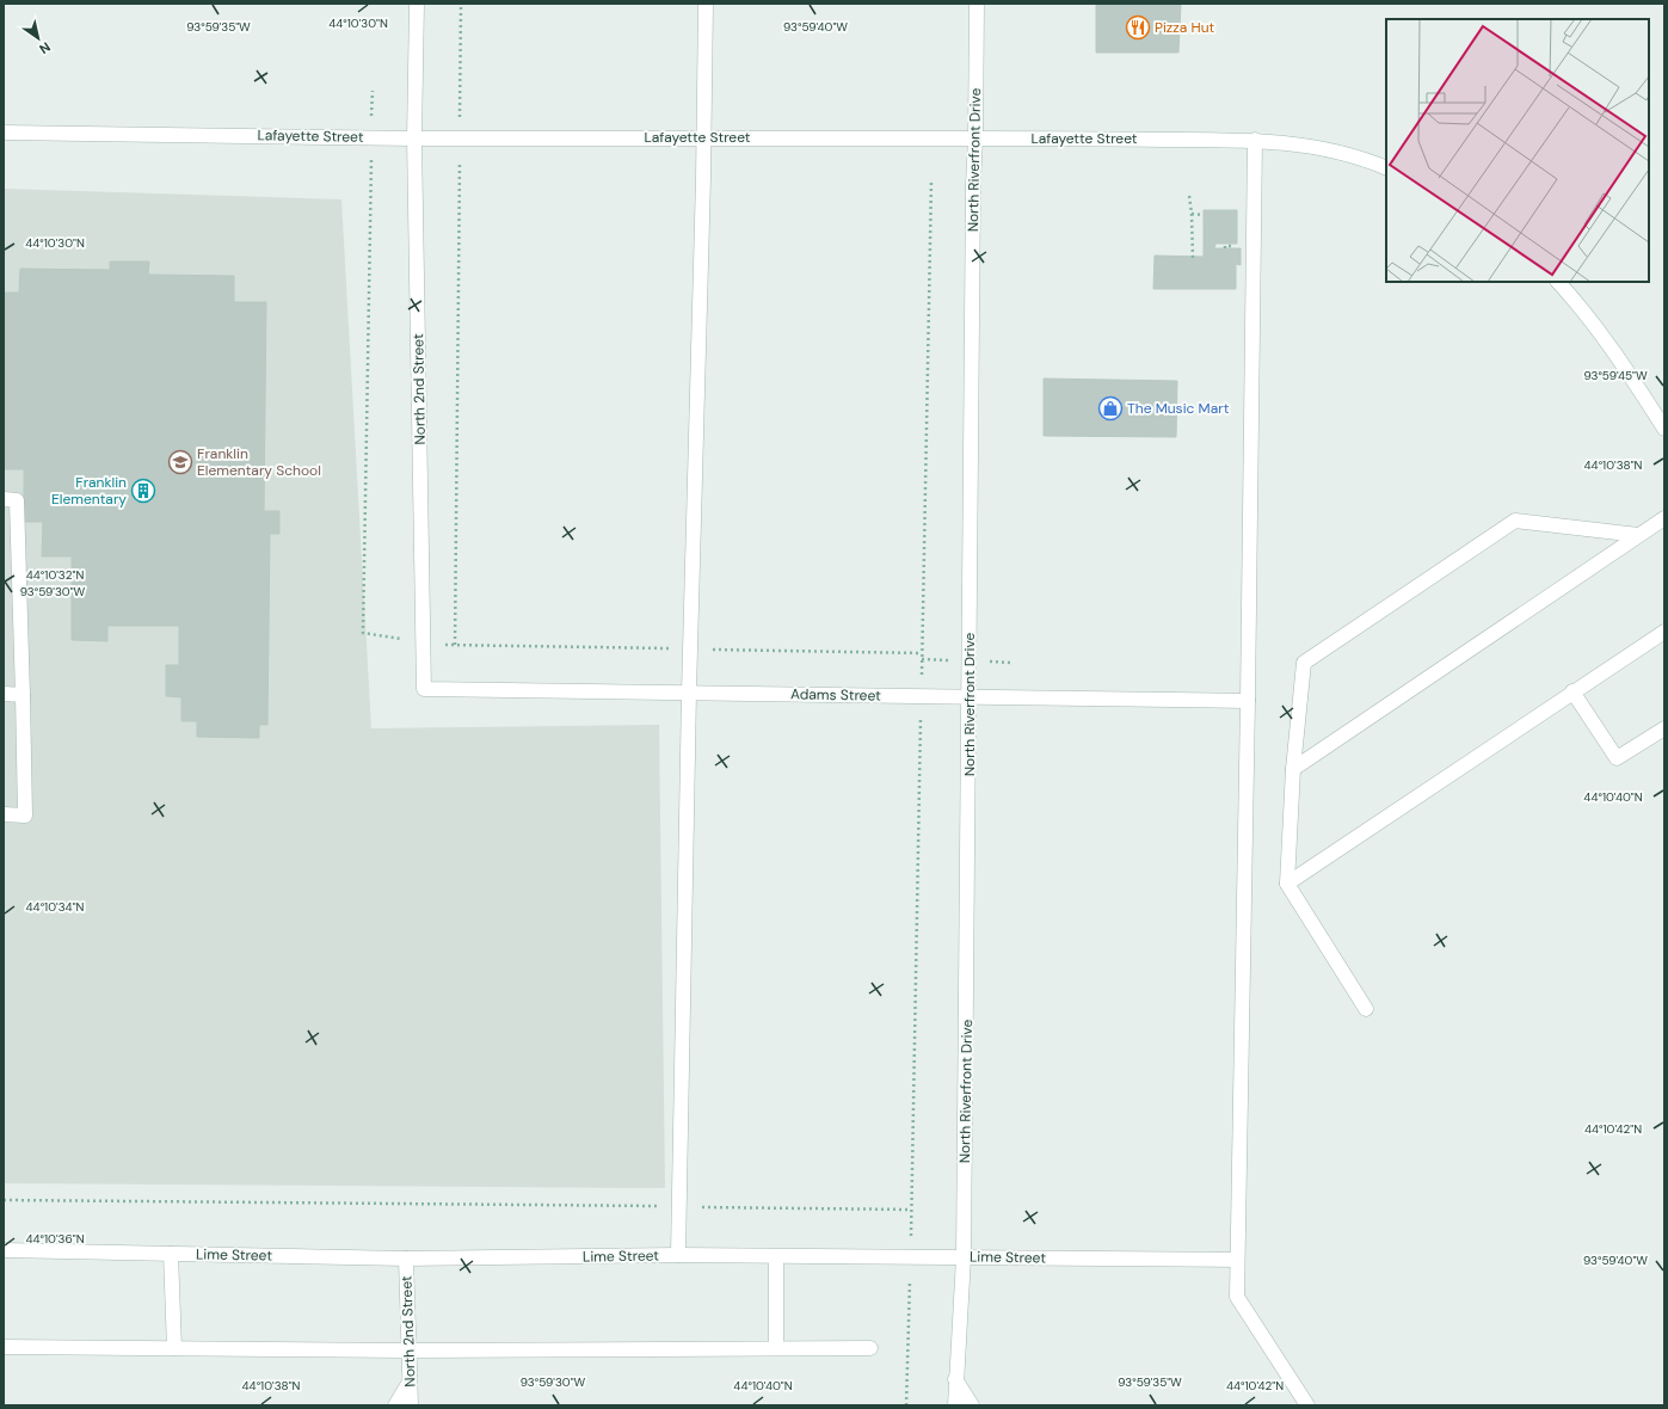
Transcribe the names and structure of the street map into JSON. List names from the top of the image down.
{
  "streets": {
    "street": [
      "Lafayette Street",
      "North Riverfront Drive",
      "North 2nd Street",
      "Adams Street",
      "Lime Street"
    ]
  },
  "crossings": [
    ["Lafayette Street", "North Riverfront Drive"],
    ["Lafayette Street", "North 2nd Street"],
    ["North Riverfront Drive", "Adams Street"],
    ["North Riverfront Drive", "Lime Street"],
    ["North 2nd Street", "Adams Street"],
    ["North 2nd Street", "Lime Street"]
  ],
  "places": {
    "restaurant": ["Pizza Hut"],
    "shop": ["The Music Mart"],
    "school or university": ["Franklin Elementary School"],
    "building": ["Franklin Elementary"]
  },
  "north": "bottom right",
  "coordinates": [
    "44°10'30\"N",
    "93°59'40\"W",
    "93°59'35\"W",
    "93°59'45\"W",
    "44°10'38\"N",
    "44°10'32\"N",
    "93°59'30\"W",
    "44°10'40\"N",
    "44°10'34\"N",
    "44°10'42\"N",
    "44°10'36\"N"
  ]
}
